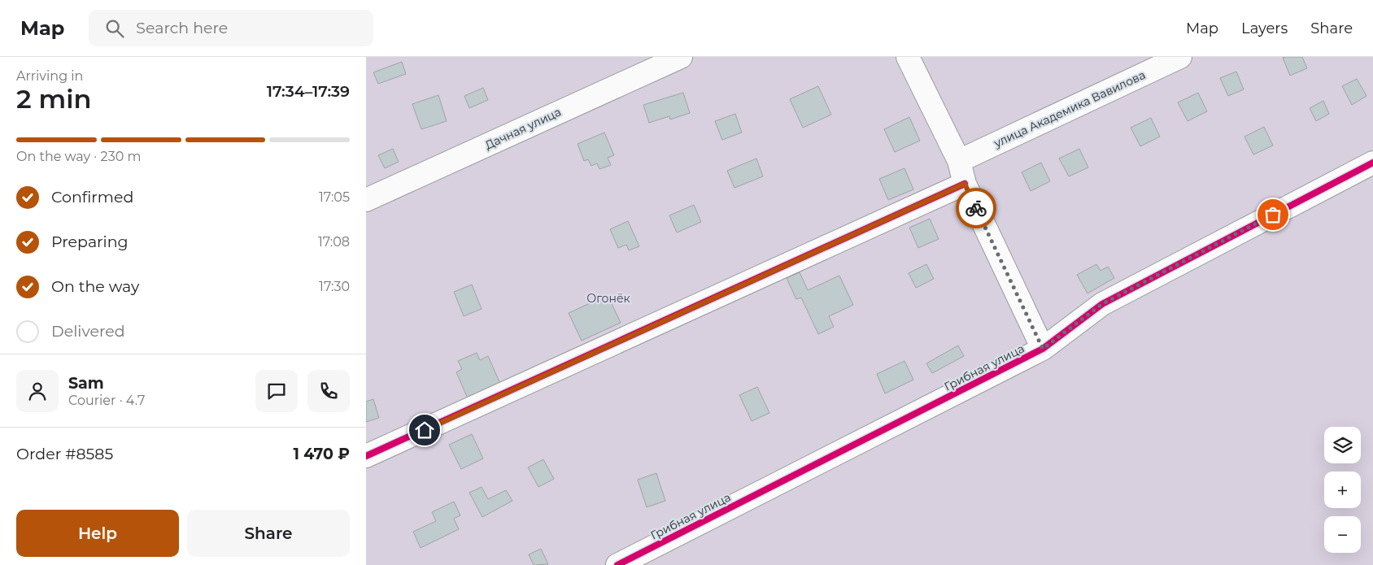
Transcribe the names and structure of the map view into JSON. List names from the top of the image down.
{
  "streets": {
    "street": ["улица Академика Вавилова", "Дачная улица", "Грибная улица"]
  },
  "parks": ["Огонёк"],
  "page": {
    "header": "Map",
    "search": "Search here",
    "nav": ["Map", "Layers", "Share"],
    "heading": ["2 min", "Arriving in", "17:34–17:39"],
    "panel": [
      "Sam",
      "Courier · 4.7",
      "Order #8585",
      "1 470 ₽"
    ],
    "bar": "On the way · 230 m",
    "list": [
      ["Confirmed", "17:05"],
      ["Preparing", "17:08"],
      ["On the way", "17:30"],
      "Delivered"
    ],
    "map_buttons": ["+", "−"],
    "buttons": ["Help", "Share"]
  }
}
